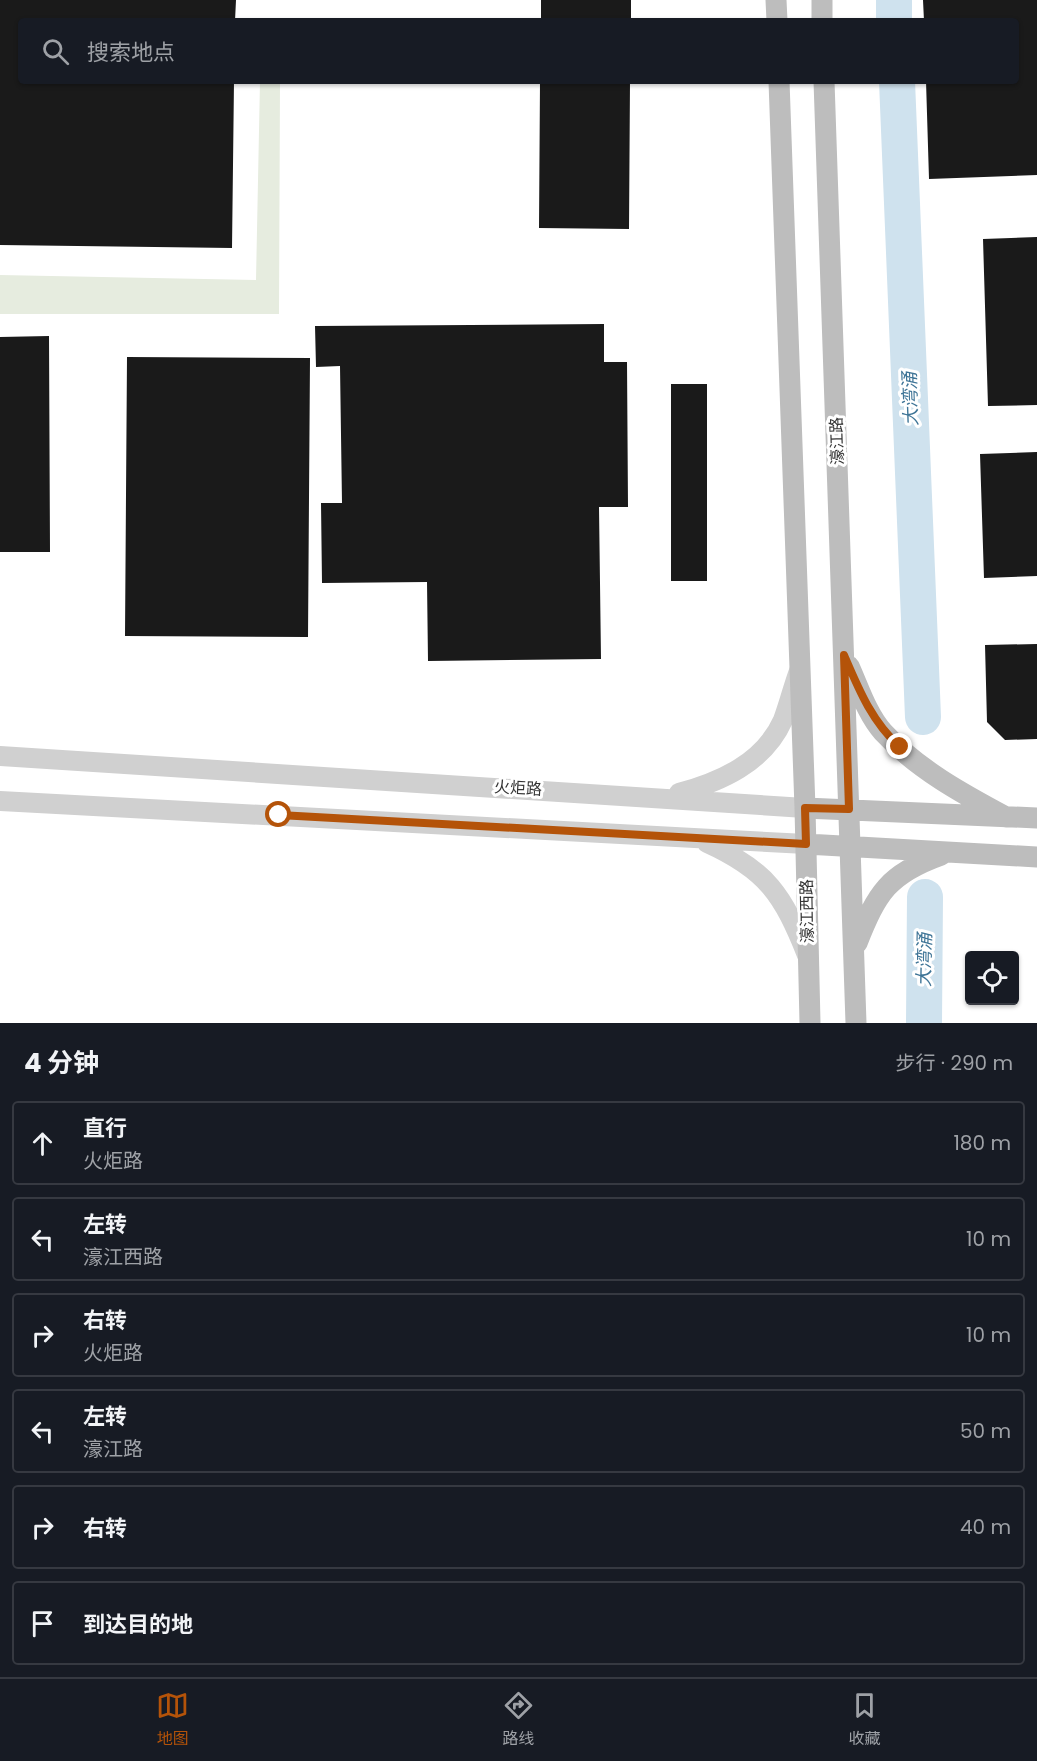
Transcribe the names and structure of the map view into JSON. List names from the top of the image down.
{
  "streets": {
    "main road": ["濠江路", "火炬路", "濠江西路"]
  },
  "crossings": [
    ["濠江路", "火炬路"],
    ["火炬路", "濠江西路"]
  ],
  "water": ["大湾涌"],
  "page": {
    "search": "搜索地点",
    "heading": ["4 分钟", "步行 · 290 m"],
    "list": [
      ["直行", "火炬路", "180 m"],
      ["左转", "濠江西路", "10 m"],
      ["右转", "火炬路", "10 m"],
      ["左转", "濠江路", "50 m"],
      ["右转", "40 m"],
      "到达目的地"
    ],
    "nav": ["地图", "路线", "收藏"]
  }
}
